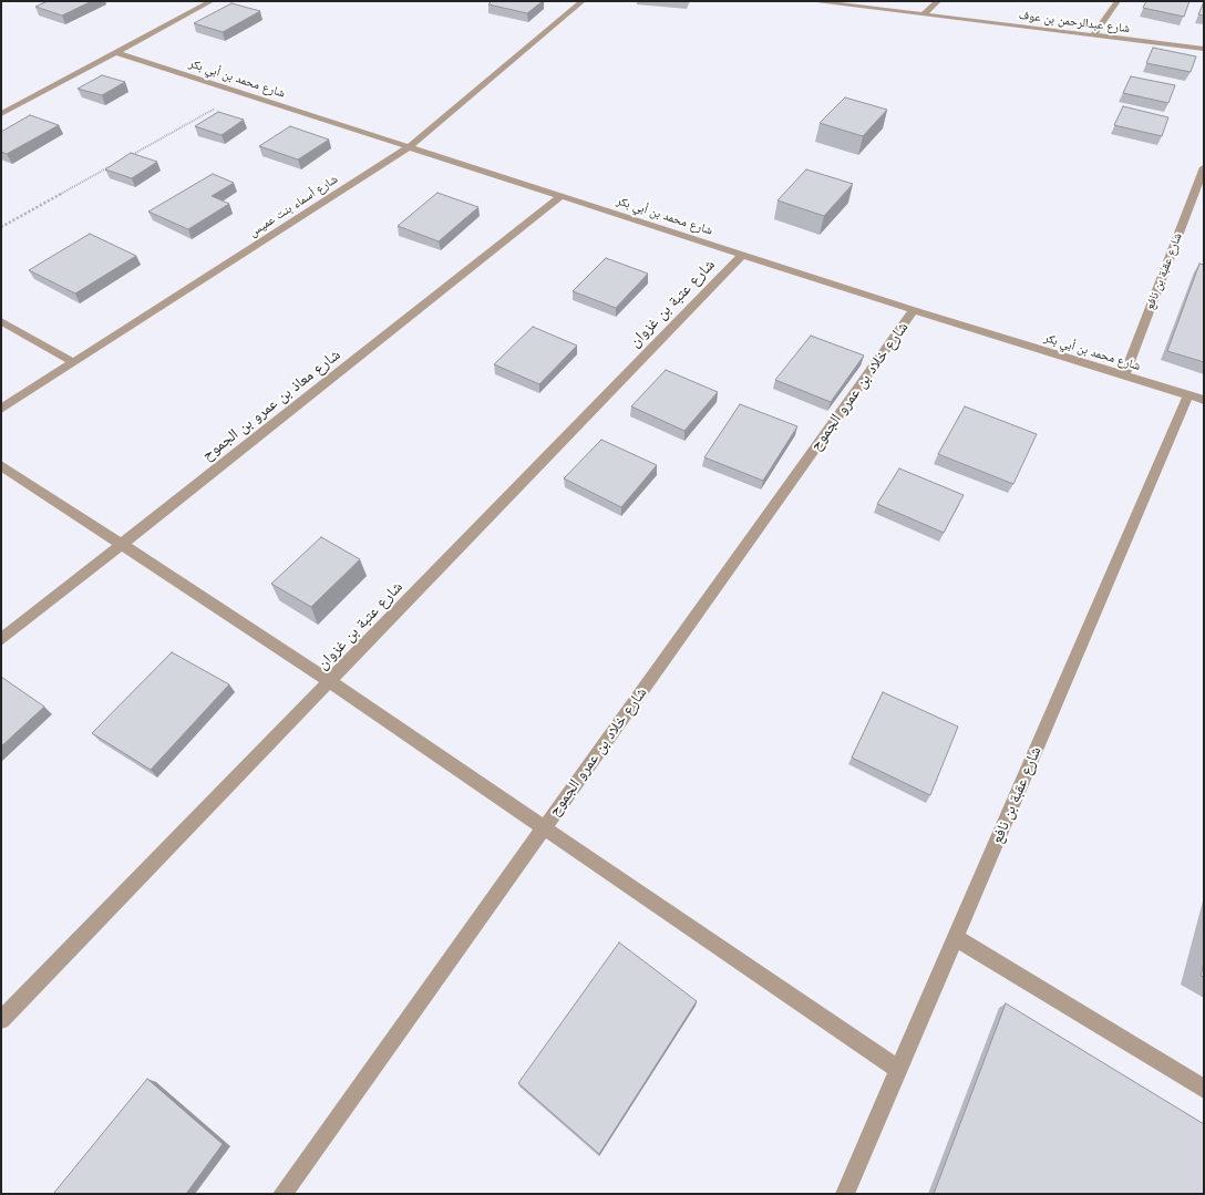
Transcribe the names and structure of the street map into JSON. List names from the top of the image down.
{
  "streets": {
    "street": [
      "شارع عبدالرحمن بن عوف",
      "شارع محمد بن أبي بكر",
      "شارع أسماء بنت عميس",
      "شارع عقبة بن نافع",
      "شارع عتبة بن غزوان",
      "شارع خلاد بن عمرو الجموح",
      "شارع معاذ بن عمرو بن الجموح"
    ]
  },
  "crossings": [
    ["شارع محمد بن أبي بكر", "شارع أسماء بنت عميس"],
    ["شارع محمد بن أبي بكر", "شارع عقبة بن نافع"],
    ["شارع محمد بن أبي بكر", "شارع عتبة بن غزوان"],
    ["شارع محمد بن أبي بكر", "شارع خلاد بن عمرو الجموح"],
    ["شارع محمد بن أبي بكر", "شارع معاذ بن عمرو بن الجموح"]
  ]
}
